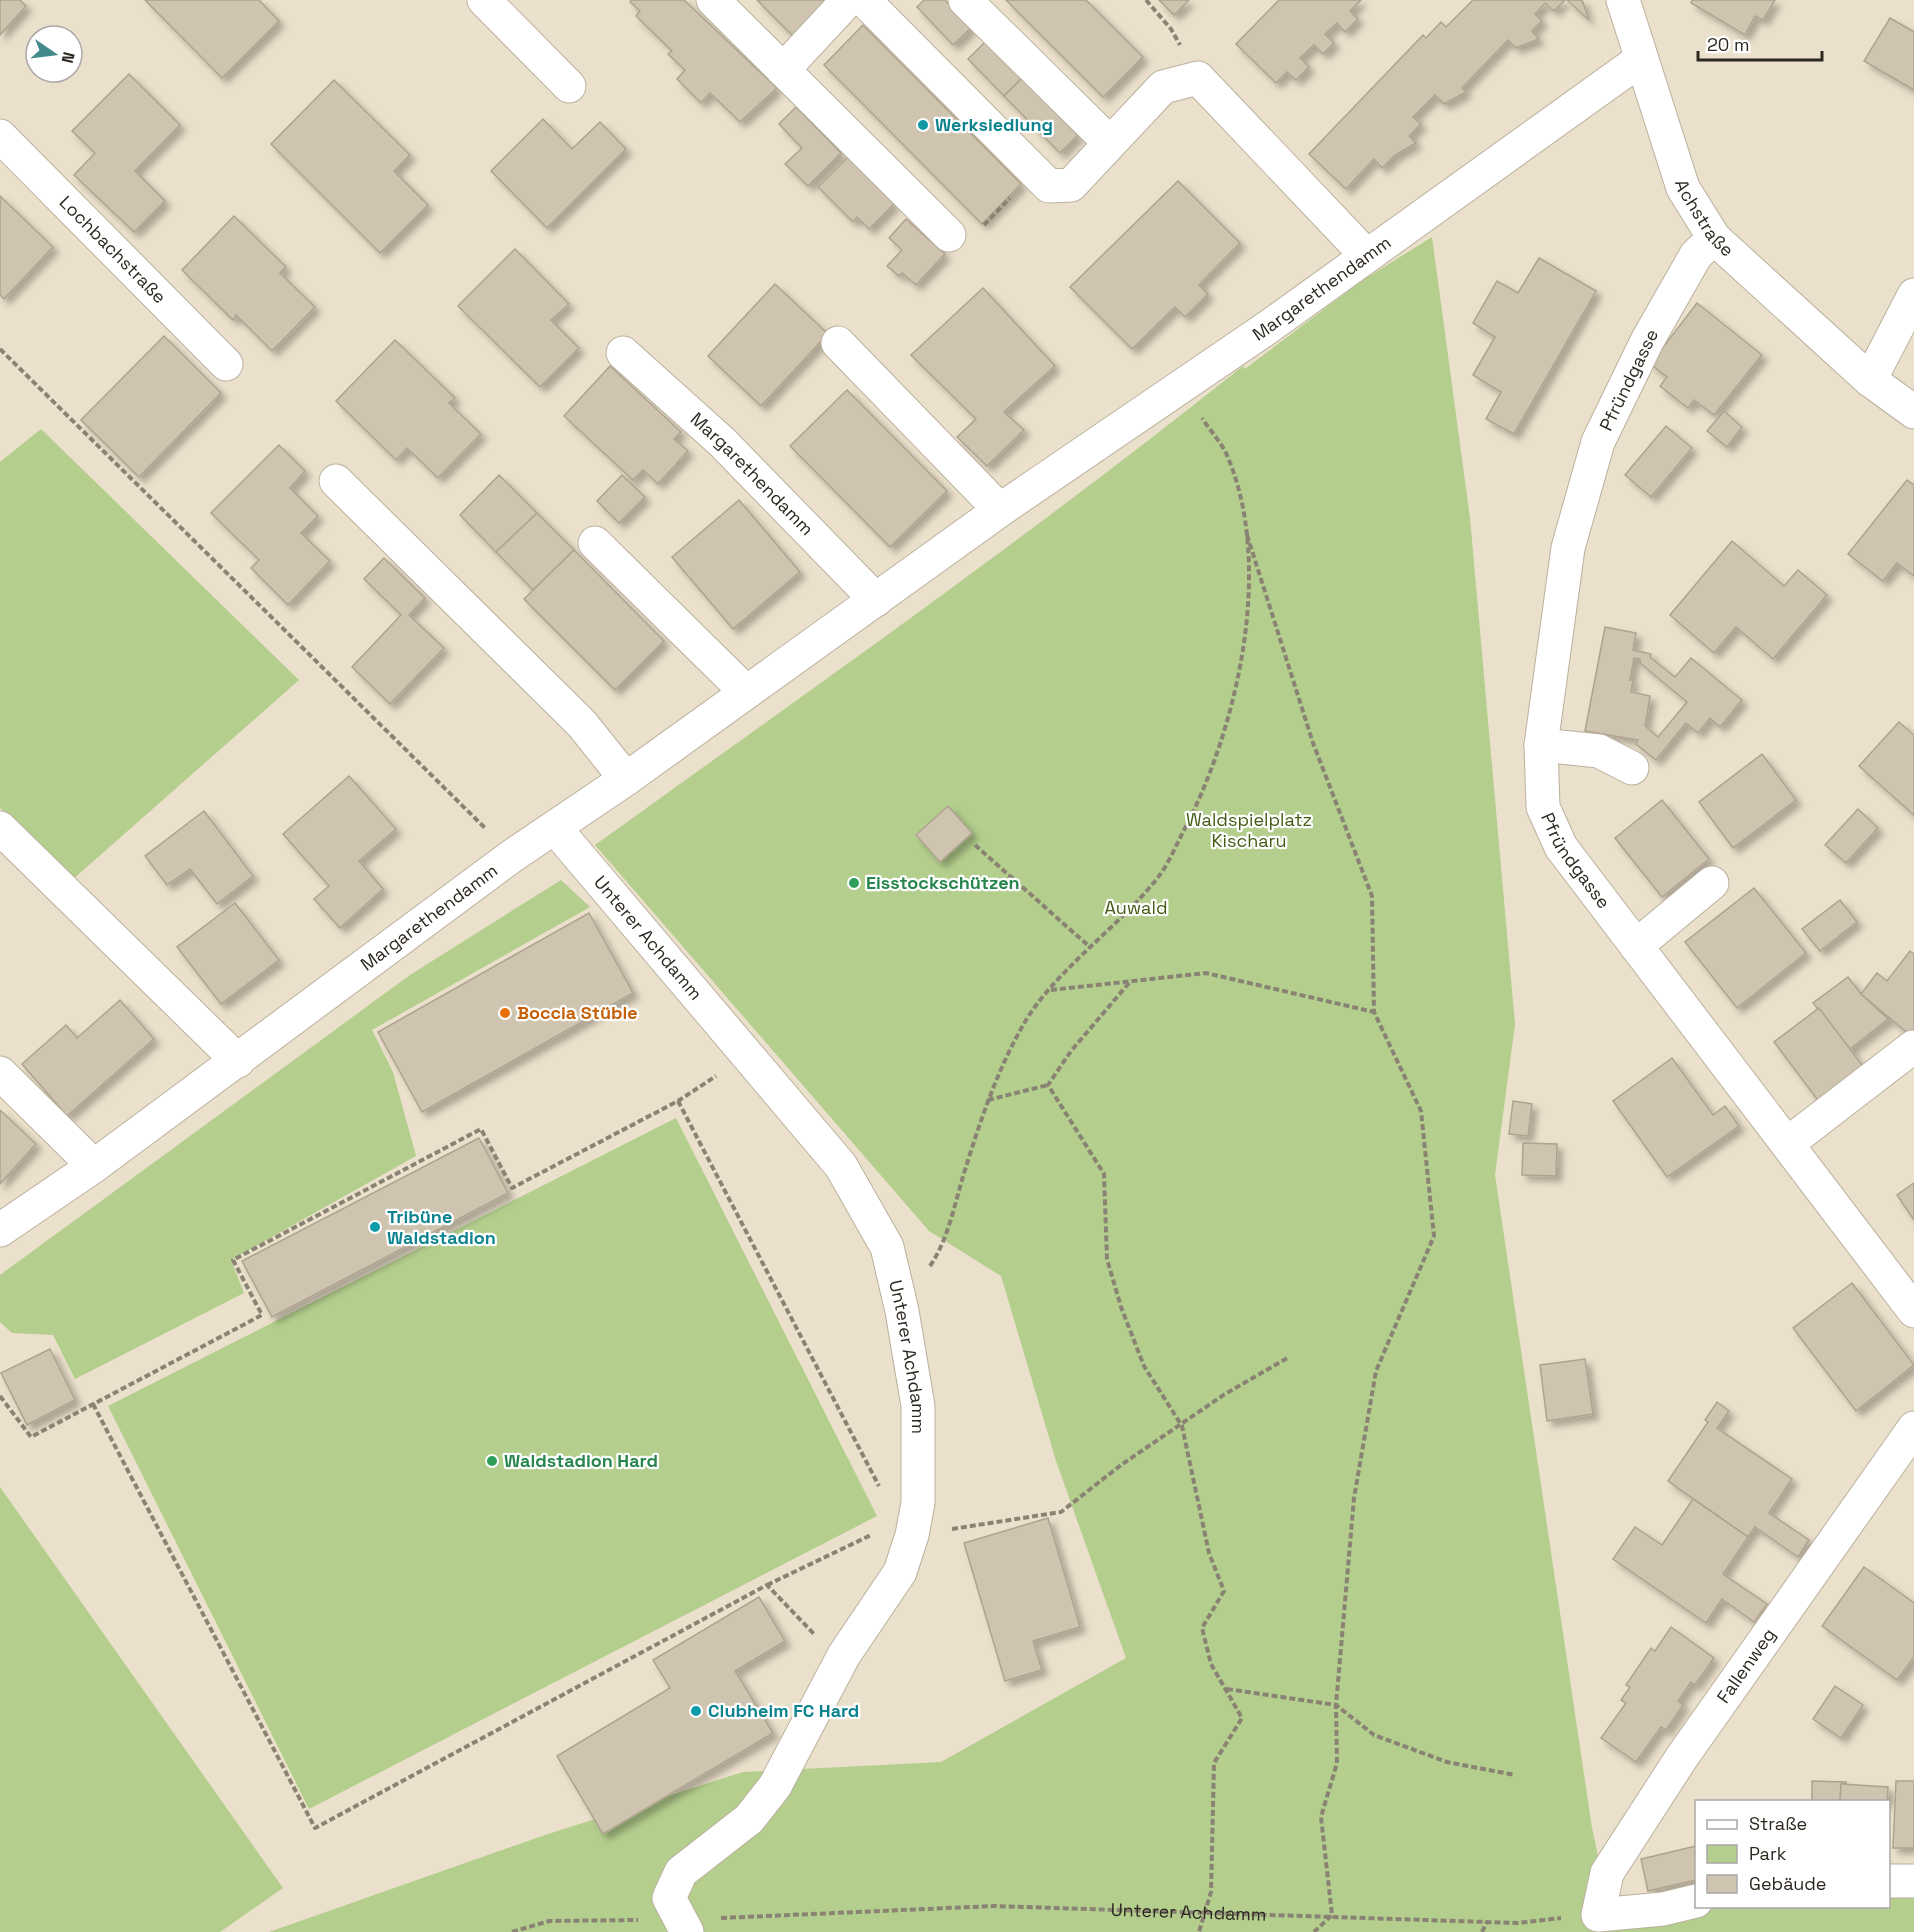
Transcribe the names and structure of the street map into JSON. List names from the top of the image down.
{
  "streets": {
    "street": [
      "Achstraße",
      "Lochbachstraße",
      "Margarethendamm",
      "Pfründgasse",
      "Unterer Achdamm",
      "Fallenweg"
    ]
  },
  "crossings": [
    ["Achstraße", "Margarethendamm"],
    ["Achstraße", "Pfründgasse"],
    ["Margarethendamm", "Unterer Achdamm"],
    ["Unterer Achdamm", "Fallenweg"]
  ],
  "parks": ["Waldspielplatz Kischaru", "Auwald"],
  "places": [
    "Werksiedlung",
    "Eisstockschützen",
    "Boccia Stüble",
    "Tribüne Waldstadion",
    "Waldstadion Hard",
    "Clubheim FC Hard"
  ],
  "legend": ["Straße", "Park", "Gebäude"],
  "scale_bar": "20 m",
  "north": "right"
}
